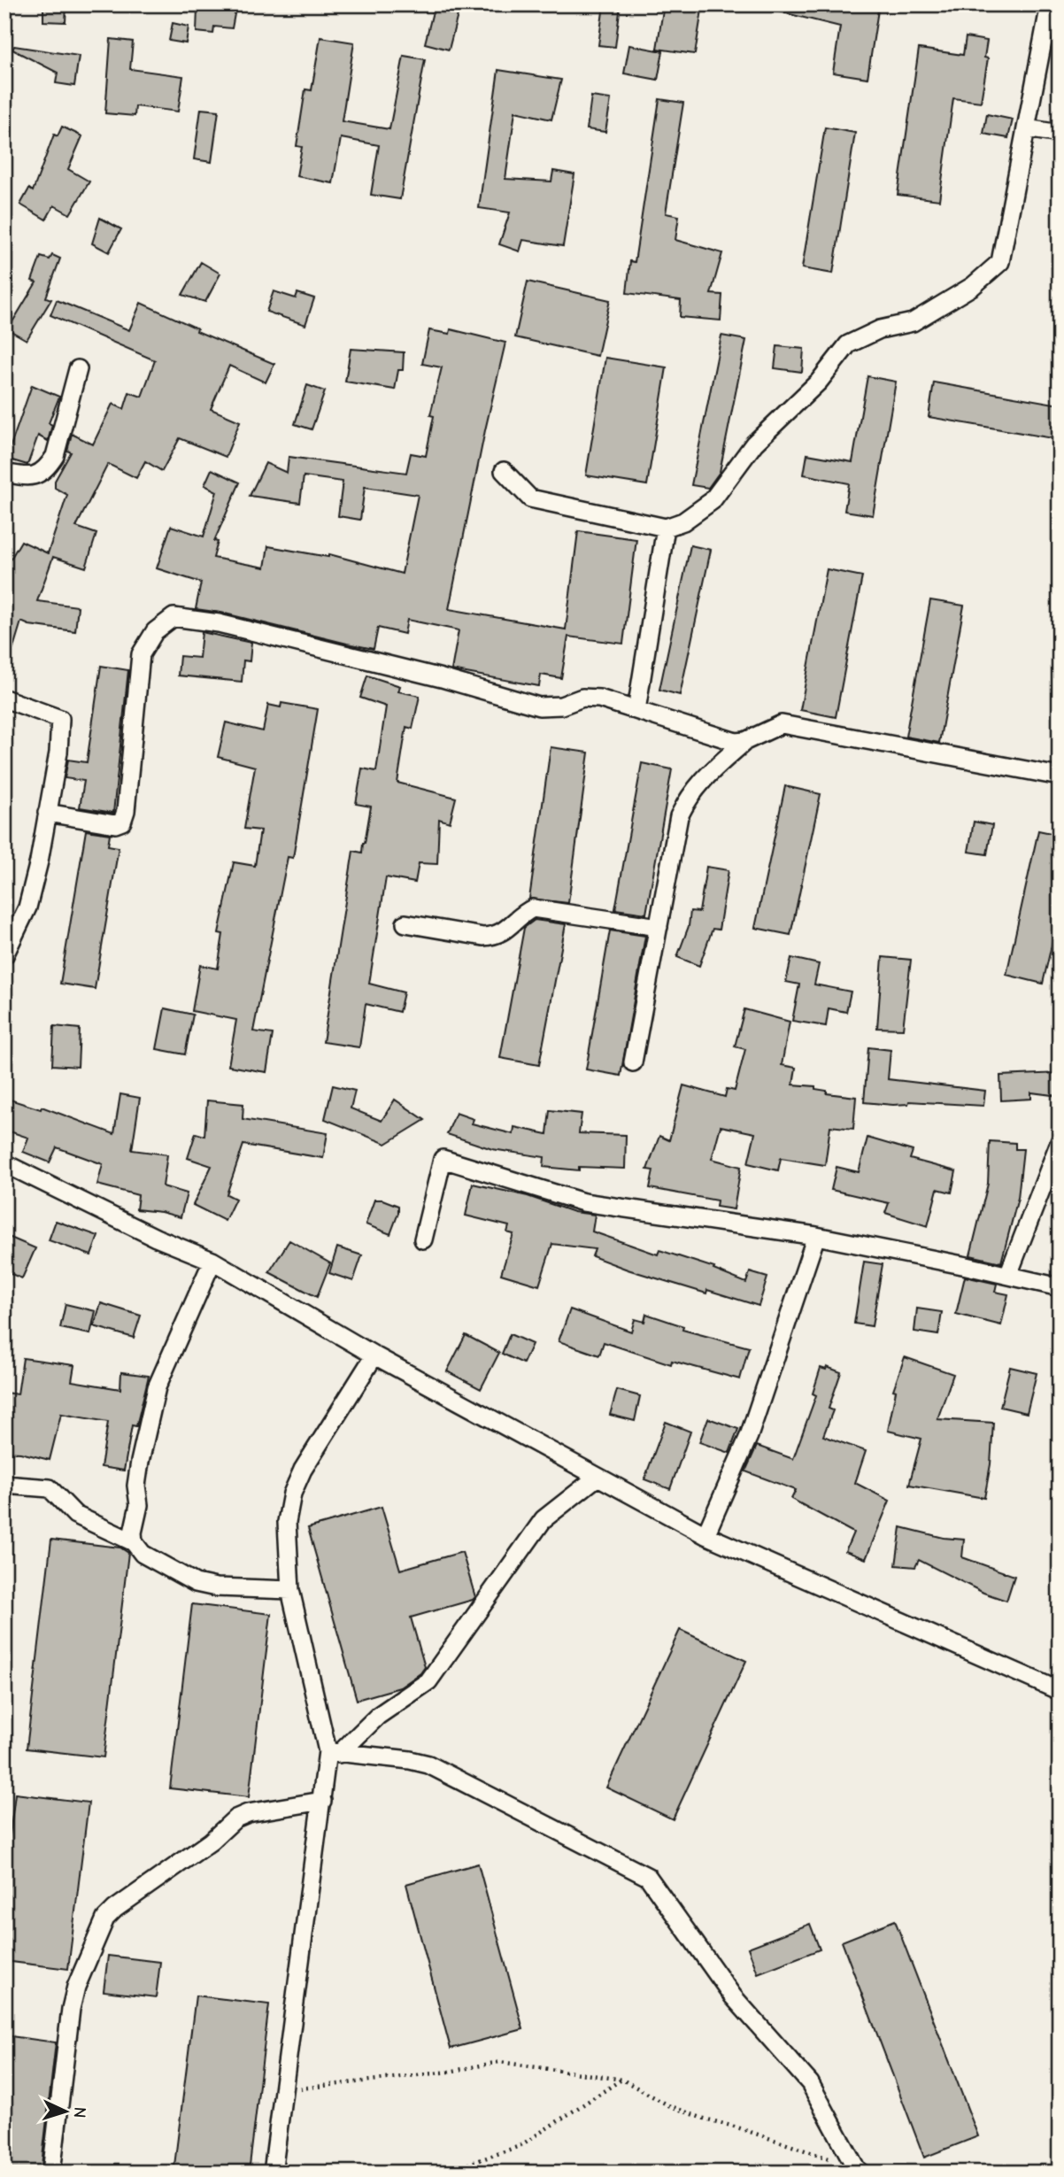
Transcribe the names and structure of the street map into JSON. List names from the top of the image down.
{
  "north": "right"
}
